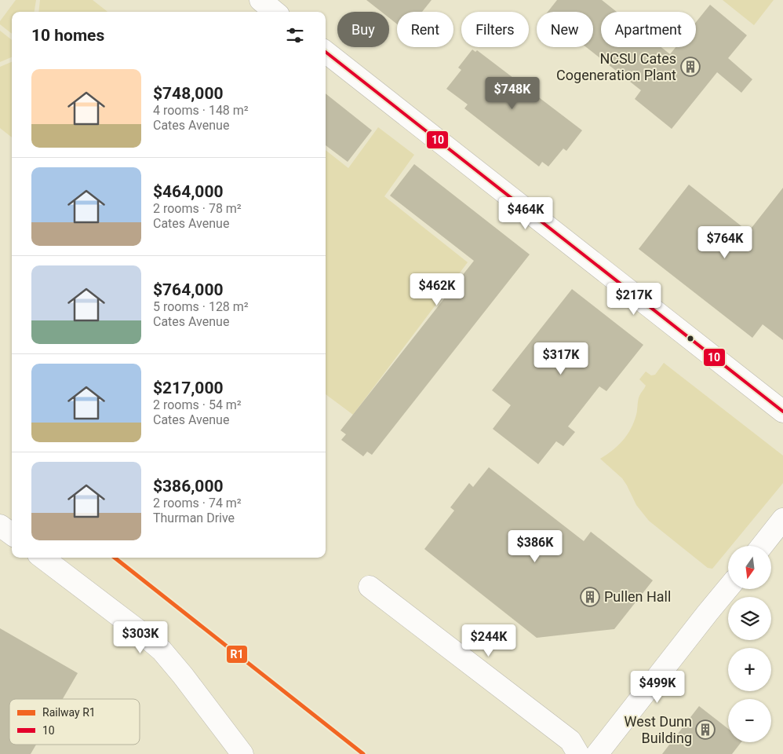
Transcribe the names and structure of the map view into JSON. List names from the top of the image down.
{
  "places": {
    "building": ["NCSU Cates Cogeneration Plant", "Pullen Hall", "West Dunn Building"]
  },
  "lines": ["transit line 10", "rail line R1"],
  "legend": ["Railway R1", "10"],
  "north": "bottom",
  "page": {
    "chip": [
      "Buy",
      "Rent",
      "Filters",
      "New",
      "Apartment"
    ],
    "heading": "10 homes",
    "list": [
      {
        "name": "$748,000",
        "note": "4 rooms · 148 m² · Cates Avenue"
      },
      {
        "name": "$464,000",
        "note": "2 rooms · 78 m² · Cates Avenue"
      },
      {
        "name": "$764,000",
        "note": "5 rooms · 128 m² · Cates Avenue"
      },
      {
        "name": "$217,000",
        "note": "2 rooms · 54 m² · Cates Avenue"
      },
      {
        "name": "$386,000",
        "note": "2 rooms · 74 m² · Thurman Drive"
      }
    ],
    "price": [
      "$748K",
      "$464K",
      "$764K",
      "$462K",
      "$217K",
      "$317K",
      "$386K",
      "$303K",
      "$244K",
      "$499K"
    ],
    "map_buttons": ["+", "−"]
  }
}
